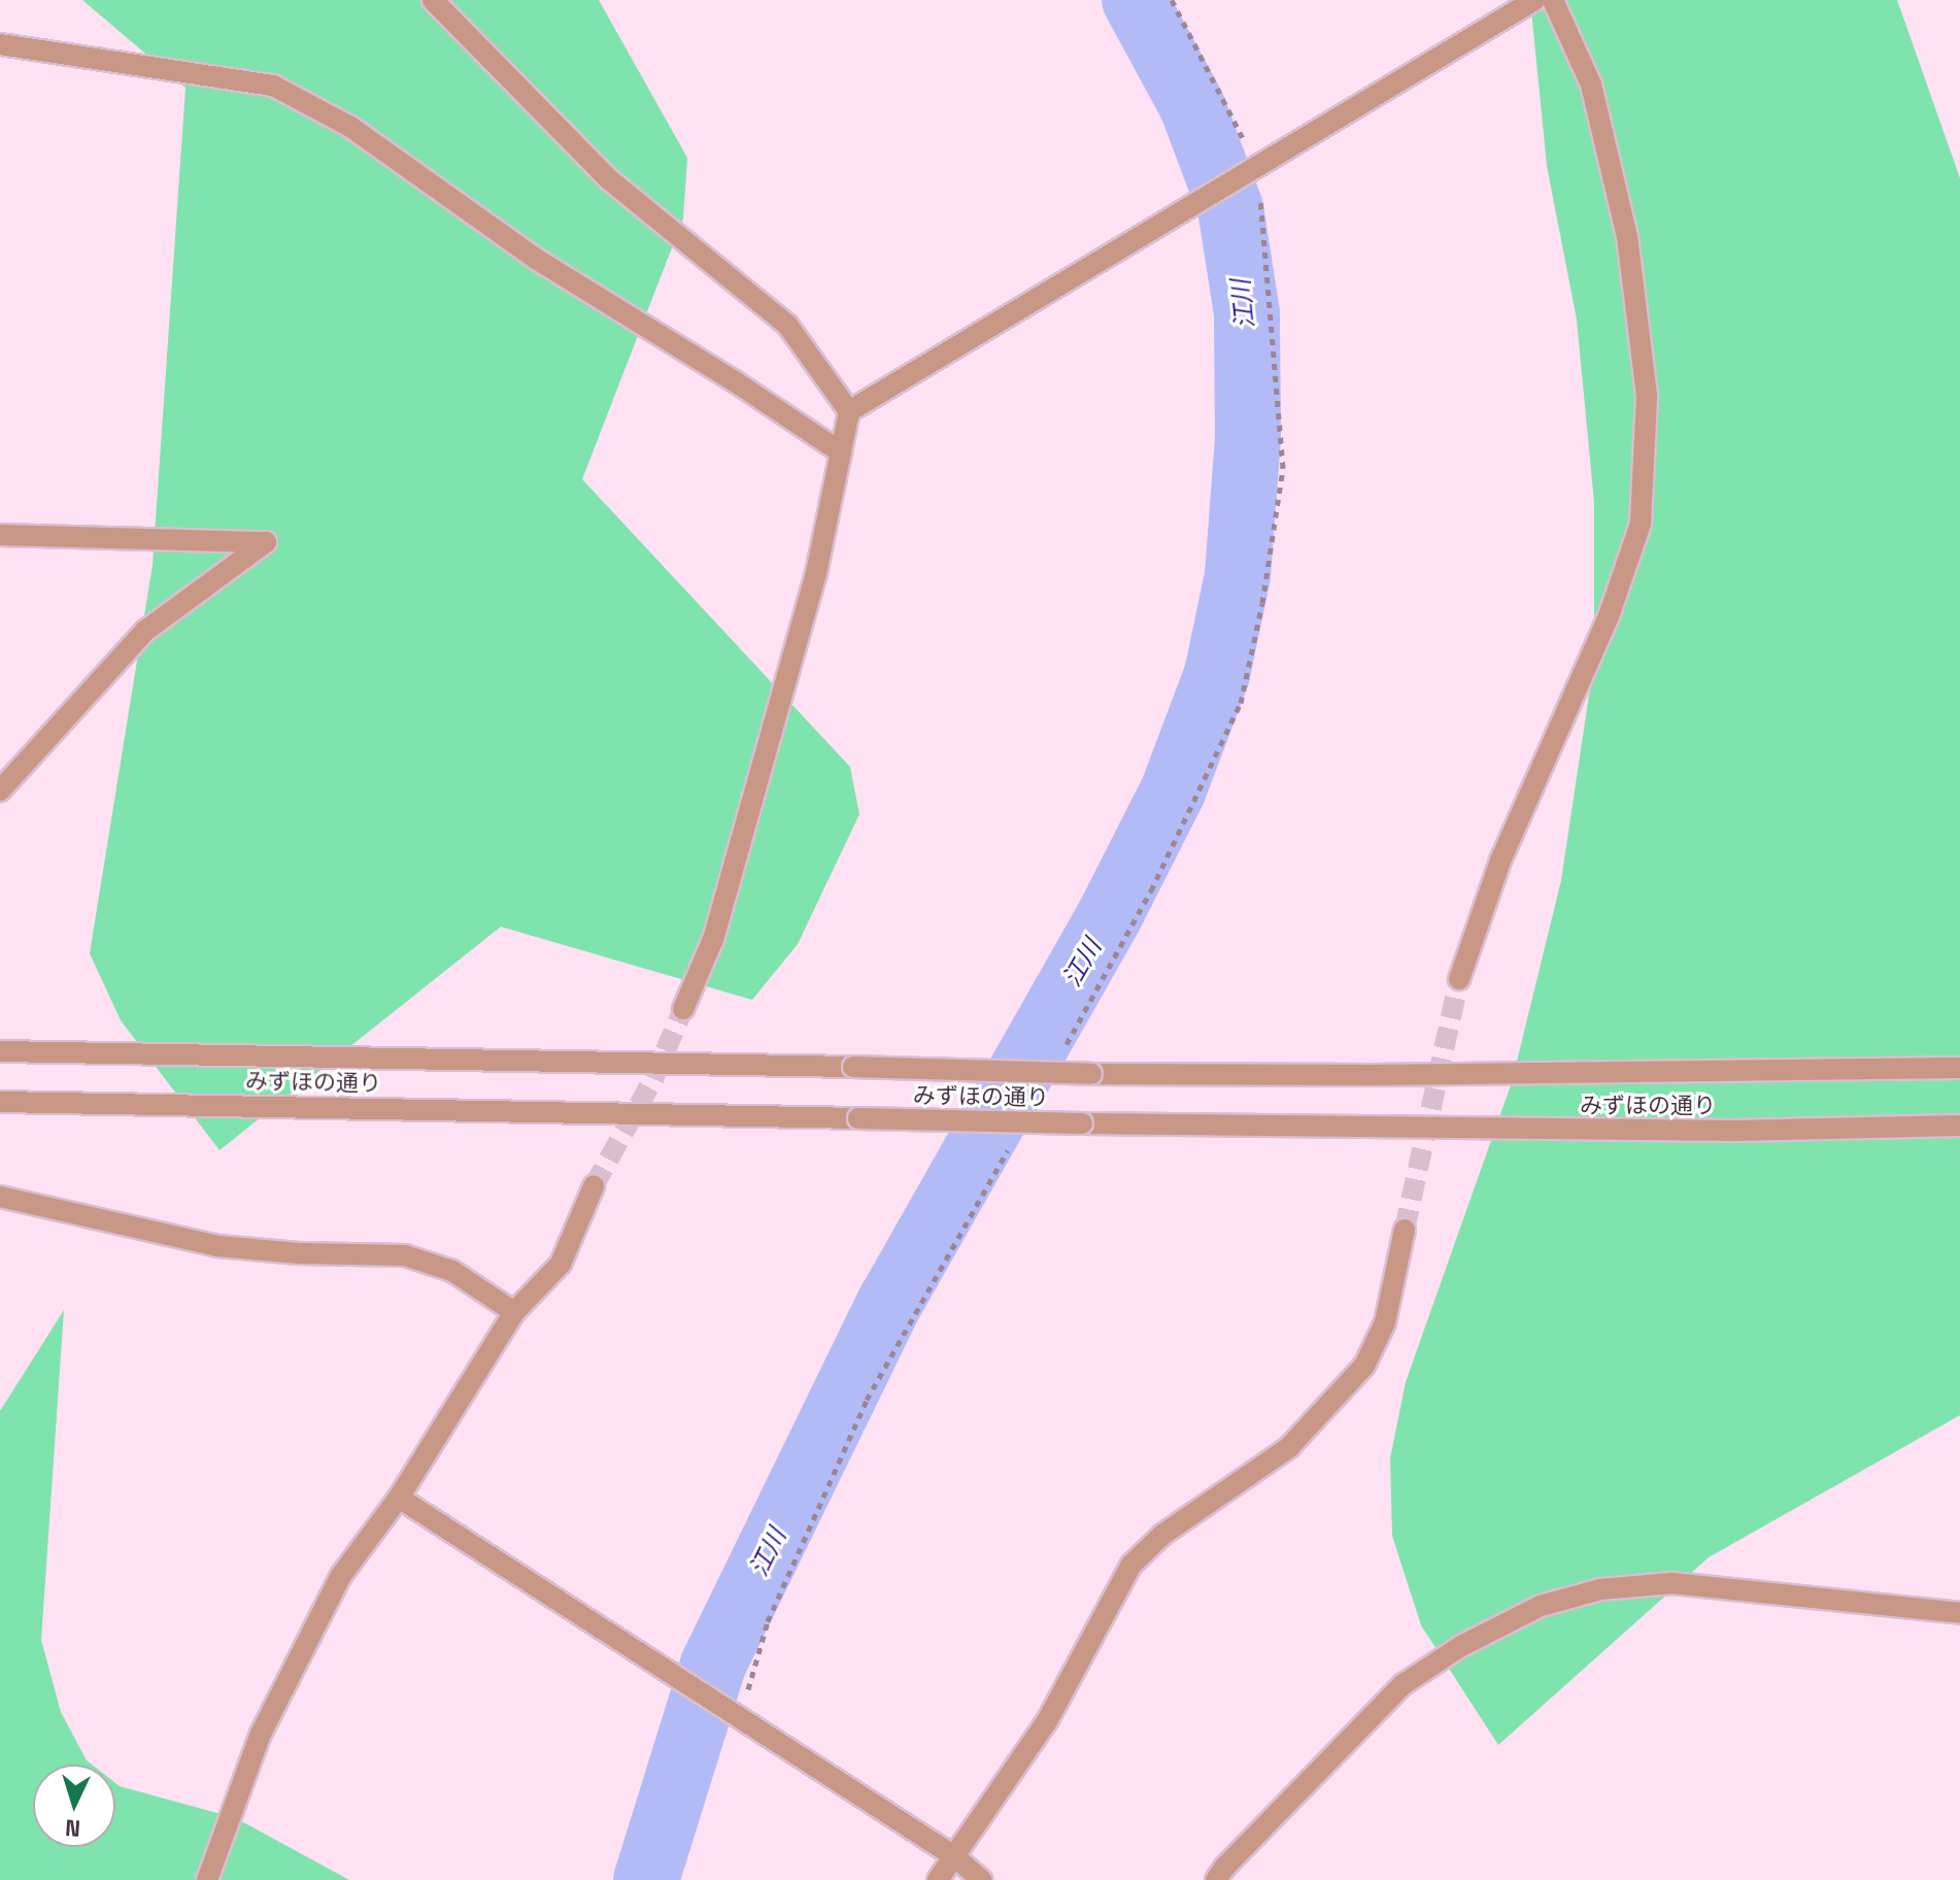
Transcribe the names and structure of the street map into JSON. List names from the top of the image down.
{
  "streets": {
    "street": ["みずほの通り"]
  },
  "water": ["江川"],
  "north": "bottom"
}
